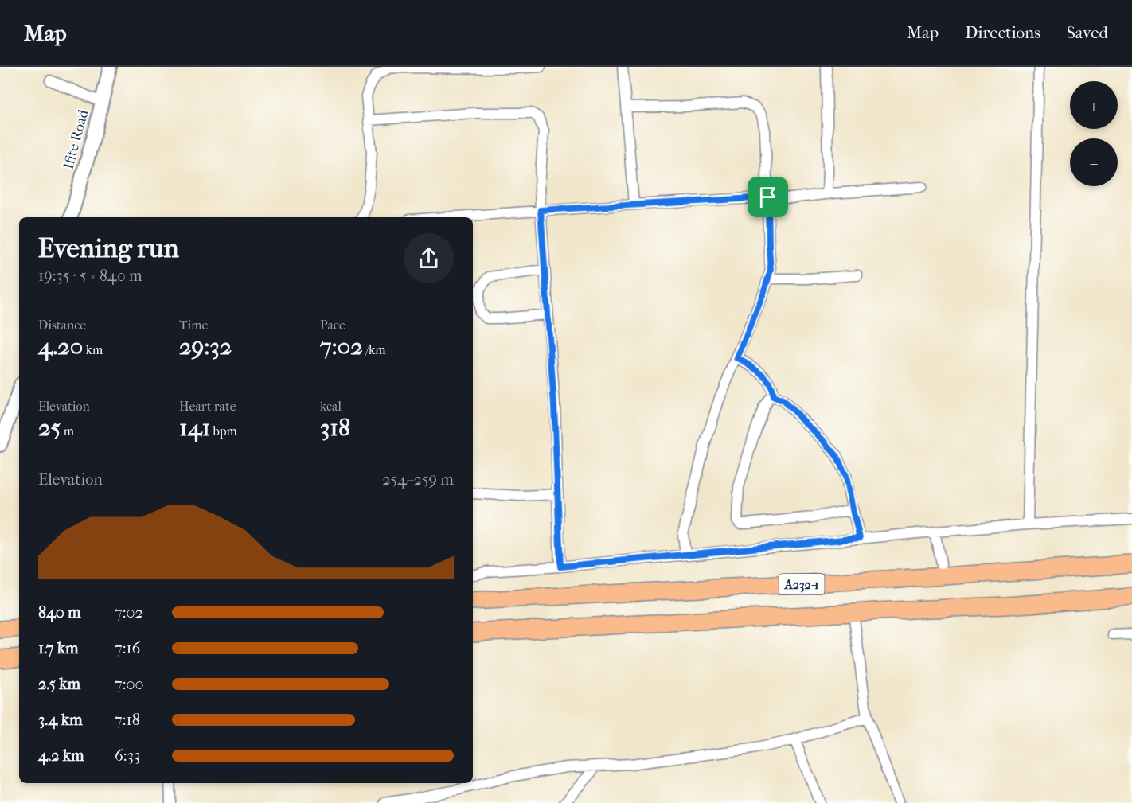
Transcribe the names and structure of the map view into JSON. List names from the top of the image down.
{
  "streets": {
    "highway": ["A232-1"],
    "street": ["Ifite Road"]
  },
  "page": {
    "header": "Map",
    "nav": ["Map", "Directions", "Saved"],
    "map_buttons": ["+", "−"],
    "heading": ["Evening run", "19:35 · 5 × 840 m"],
    "stats": [
      ["Distance", "4.20 km"],
      ["Time", "29:32"],
      ["Pace", "7:02 /km"],
      ["Elevation", "25 m"],
      ["Heart rate", "141 bpm"],
      ["kcal", "318"]
    ],
    "chart": ["Elevation", "254–259 m"],
    "list": [
      {
        "name": "840 m",
        "note": "7:02"
      },
      {
        "name": "1.7 km",
        "note": "7:16"
      },
      {
        "name": "2.5 km",
        "note": "7:00"
      },
      {
        "name": "3.4 km",
        "note": "7:18"
      },
      {
        "name": "4.2 km",
        "note": "6:33"
      }
    ]
  }
}
